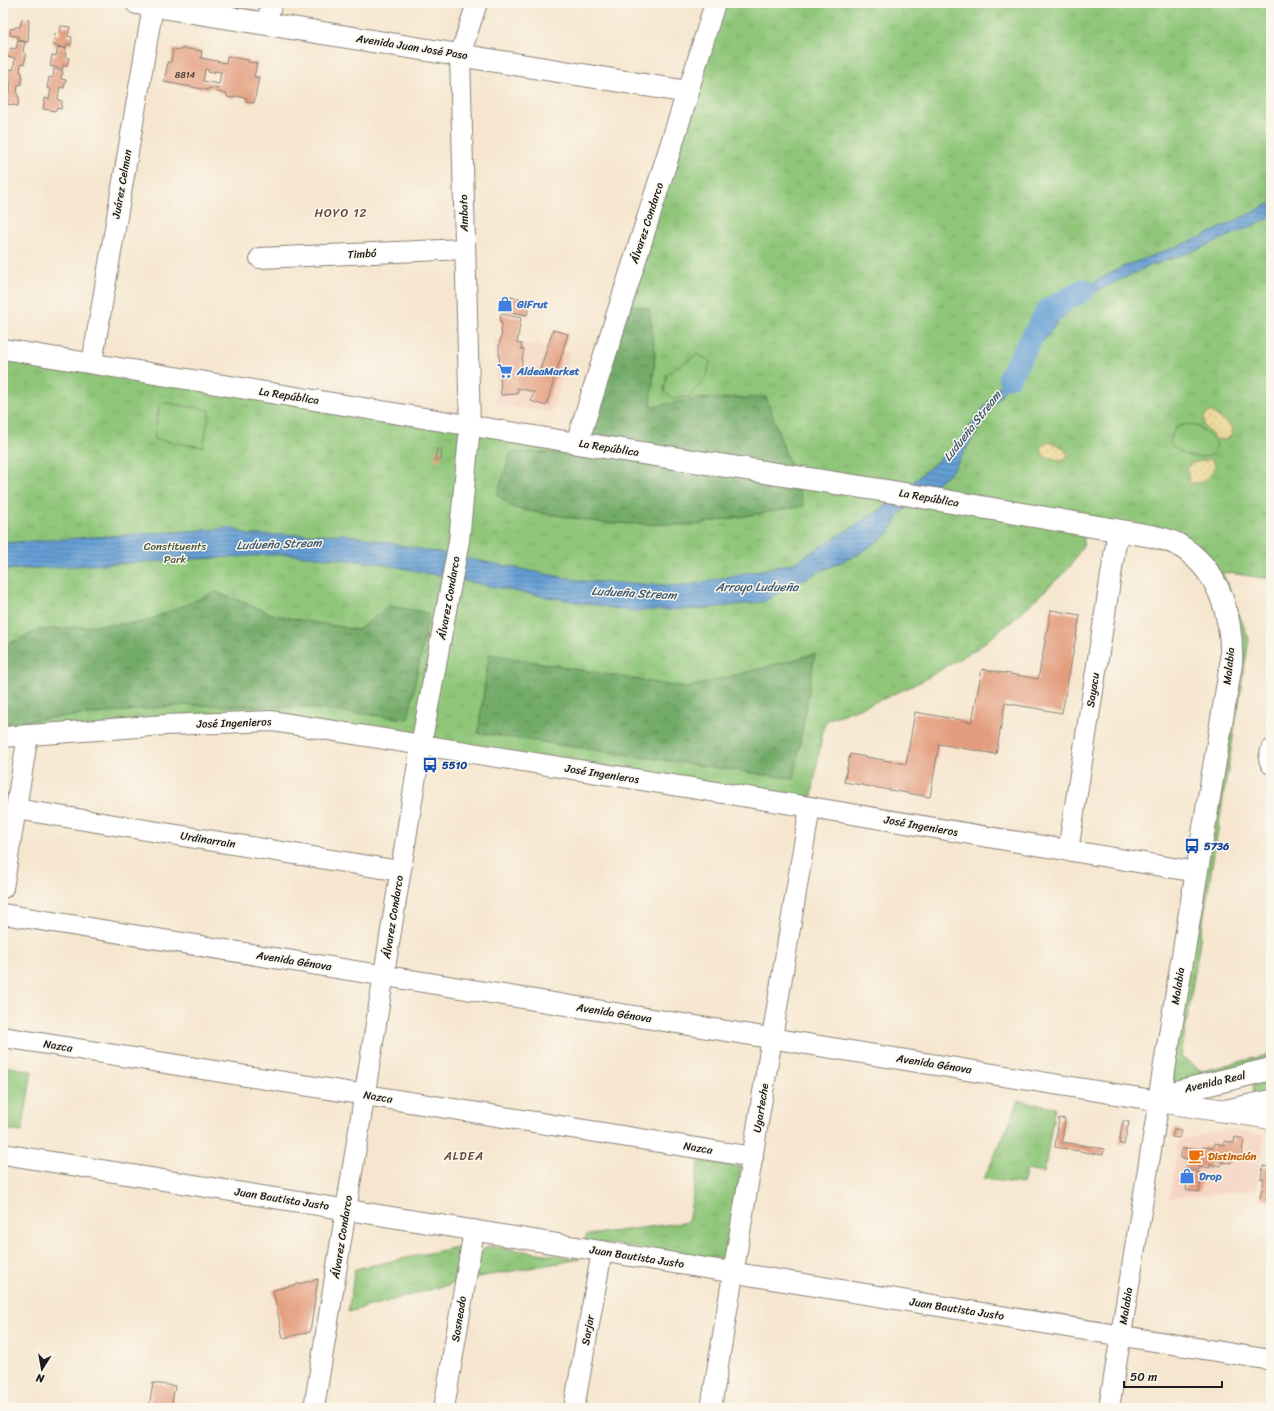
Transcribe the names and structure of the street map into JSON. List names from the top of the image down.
{
  "streets": {
    "main road": [
      "Avenida Juan José Paso",
      "Álvarez Condarco",
      "La República",
      "Malabia",
      "Avenida Génova",
      "Avenida Real"
    ],
    "street": [
      "Juárez Celman",
      "Ambato",
      "Timbó",
      "Sayacu",
      "José Ingenieros",
      "Urdinarrain",
      "Nazca",
      "Ugarteche",
      "Juan Bautista Justo",
      "Sosneado",
      "Sarjar"
    ]
  },
  "crossings": [
    ["Avenida Juan José Paso", "Juárez Celman"],
    ["Avenida Juan José Paso", "Ambato"],
    ["Avenida Juan José Paso", "Álvarez Condarco"],
    ["Juárez Celman", "La República"],
    ["Ambato", "Álvarez Condarco"],
    ["Ambato", "Timbó"],
    ["Ambato", "La República"],
    ["Álvarez Condarco", "La República"],
    ["Álvarez Condarco", "José Ingenieros"],
    ["Álvarez Condarco", "Urdinarrain"],
    ["Álvarez Condarco", "Avenida Génova"],
    ["Álvarez Condarco", "Nazca"],
    ["Álvarez Condarco", "Juan Bautista Justo"],
    ["La República", "Malabia"],
    ["La República", "Sayacu"],
    ["Malabia", "José Ingenieros"],
    ["Malabia", "Avenida Génova"],
    ["Malabia", "Avenida Real"],
    ["Malabia", "Juan Bautista Justo"],
    ["Sayacu", "José Ingenieros"],
    ["José Ingenieros", "Ugarteche"],
    ["Avenida Génova", "Avenida Real"],
    ["Avenida Génova", "Ugarteche"],
    ["Nazca", "Ugarteche"],
    ["Ugarteche", "Juan Bautista Justo"],
    ["Juan Bautista Justo", "Sosneado"],
    ["Juan Bautista Justo", "Sarjar"]
  ],
  "districts": ["HOYO 12", "ALDEA"],
  "water": ["Ludueña Stream", "Arroyo Ludueña"],
  "parks": ["Constituents Park"],
  "places": {
    "shop": ["GiFrut", "Drop"],
    "supermarket": ["AldeaMarket"],
    "bus stop": ["5510", "5736"],
    "cafe": ["Distinción"]
  },
  "house_numbers": ["8814"],
  "scale_bar": "50 m",
  "north": "bottom"
}
